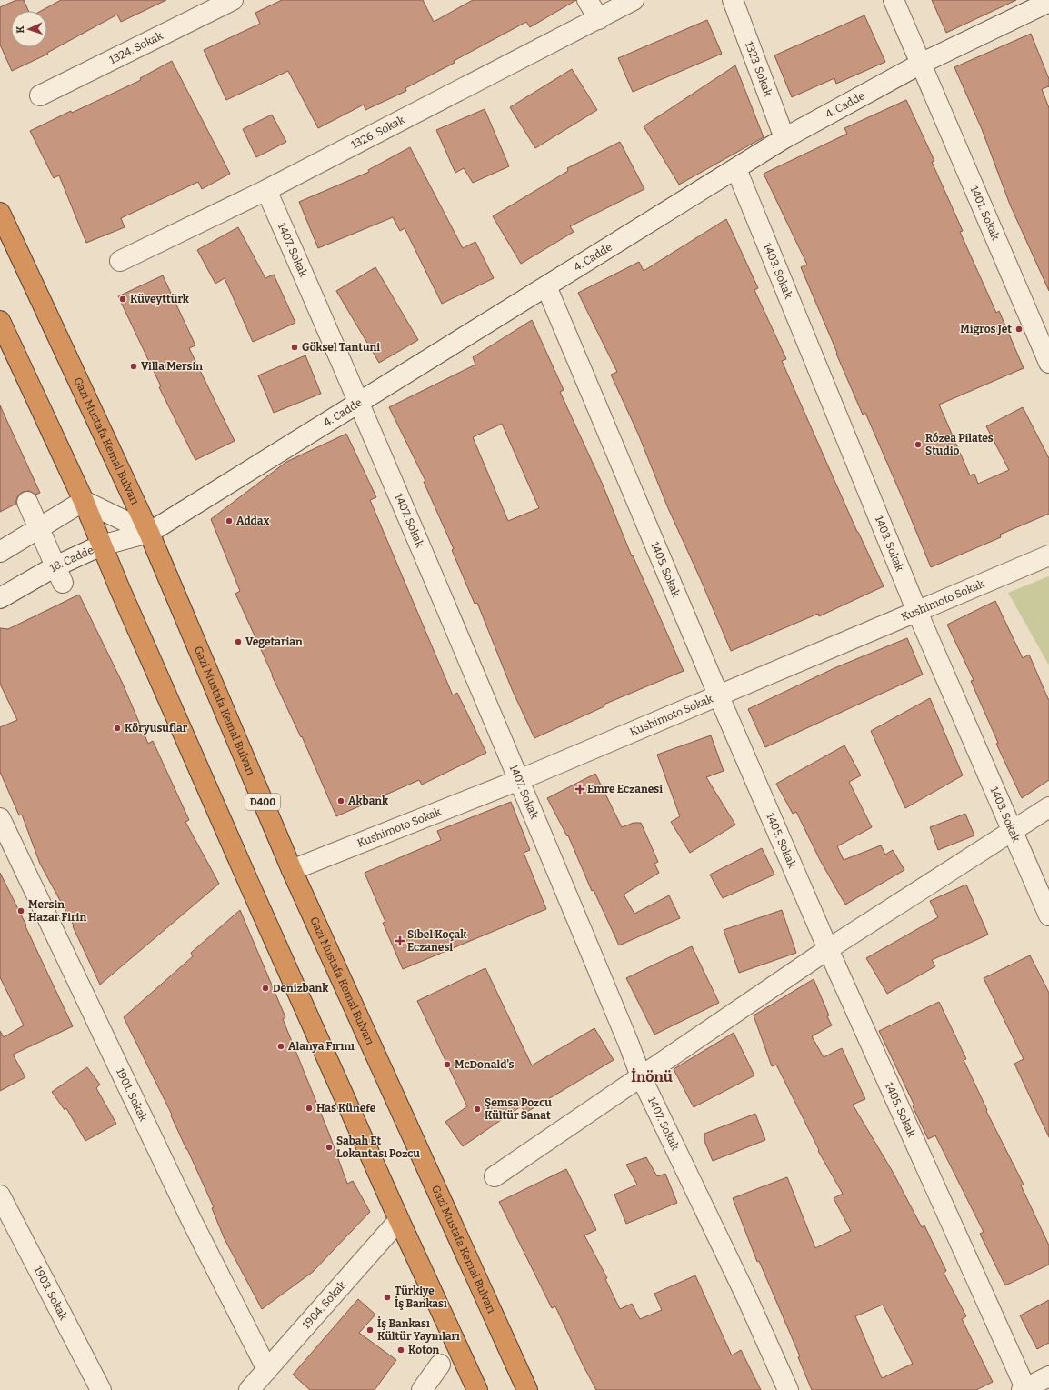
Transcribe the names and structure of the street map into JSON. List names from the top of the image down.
{
  "streets": {
    "highway": ["Gazi Mustafa Kemal Bulvarı", "D400"],
    "street": [
      "1324. Sokak",
      "1323. Sokak",
      "4. Cadde",
      "1326. Sokak",
      "1401. Sokak",
      "1407. Sokak",
      "1403. Sokak",
      "18. Cadde",
      "1405. Sokak",
      "Kushimoto Sokak",
      "1901. Sokak",
      "1903. Sokak",
      "1904. Sokak"
    ]
  },
  "crossings": [
    ["1323. Sokak", "4. Cadde"],
    ["4. Cadde", "1401. Sokak"],
    ["4. Cadde", "1407. Sokak"],
    ["4. Cadde", "1403. Sokak"],
    ["4. Cadde", "Gazi Mustafa Kemal Bulvarı"],
    ["4. Cadde", "18. Cadde"],
    ["4. Cadde", "1405. Sokak"],
    ["1326. Sokak", "1407. Sokak"],
    ["1407. Sokak", "Kushimoto Sokak"],
    ["1403. Sokak", "Kushimoto Sokak"],
    ["Gazi Mustafa Kemal Bulvarı", "18. Cadde"],
    ["Gazi Mustafa Kemal Bulvarı", "Kushimoto Sokak"],
    ["1405. Sokak", "Kushimoto Sokak"],
    ["1901. Sokak", "1904. Sokak"]
  ],
  "districts": ["İnönü"],
  "places": {
    "other": [
      "Küveyttürk",
      "Migros Jet",
      "Göksel Tantuni",
      "Villa Mersin",
      "Rózea Pilates Studio",
      "Addax",
      "Vegetarian",
      "Köryusuflar",
      "Akbank",
      "Mersin Hazar Firin",
      "Denizbank",
      "Alanya Fırını",
      "McDonald's",
      "Has Künefe",
      "Şemsa Pozcu Kültür Sanat",
      "Sabah Et Lokantası Pozcu",
      "Türkiye İş Bankası",
      "İş Bankası Kültür Yayınları",
      "Koton"
    ],
    "health": ["Emre Eczanesi", "Sibel Koçak Eczanesi"]
  },
  "north": "left"
}
